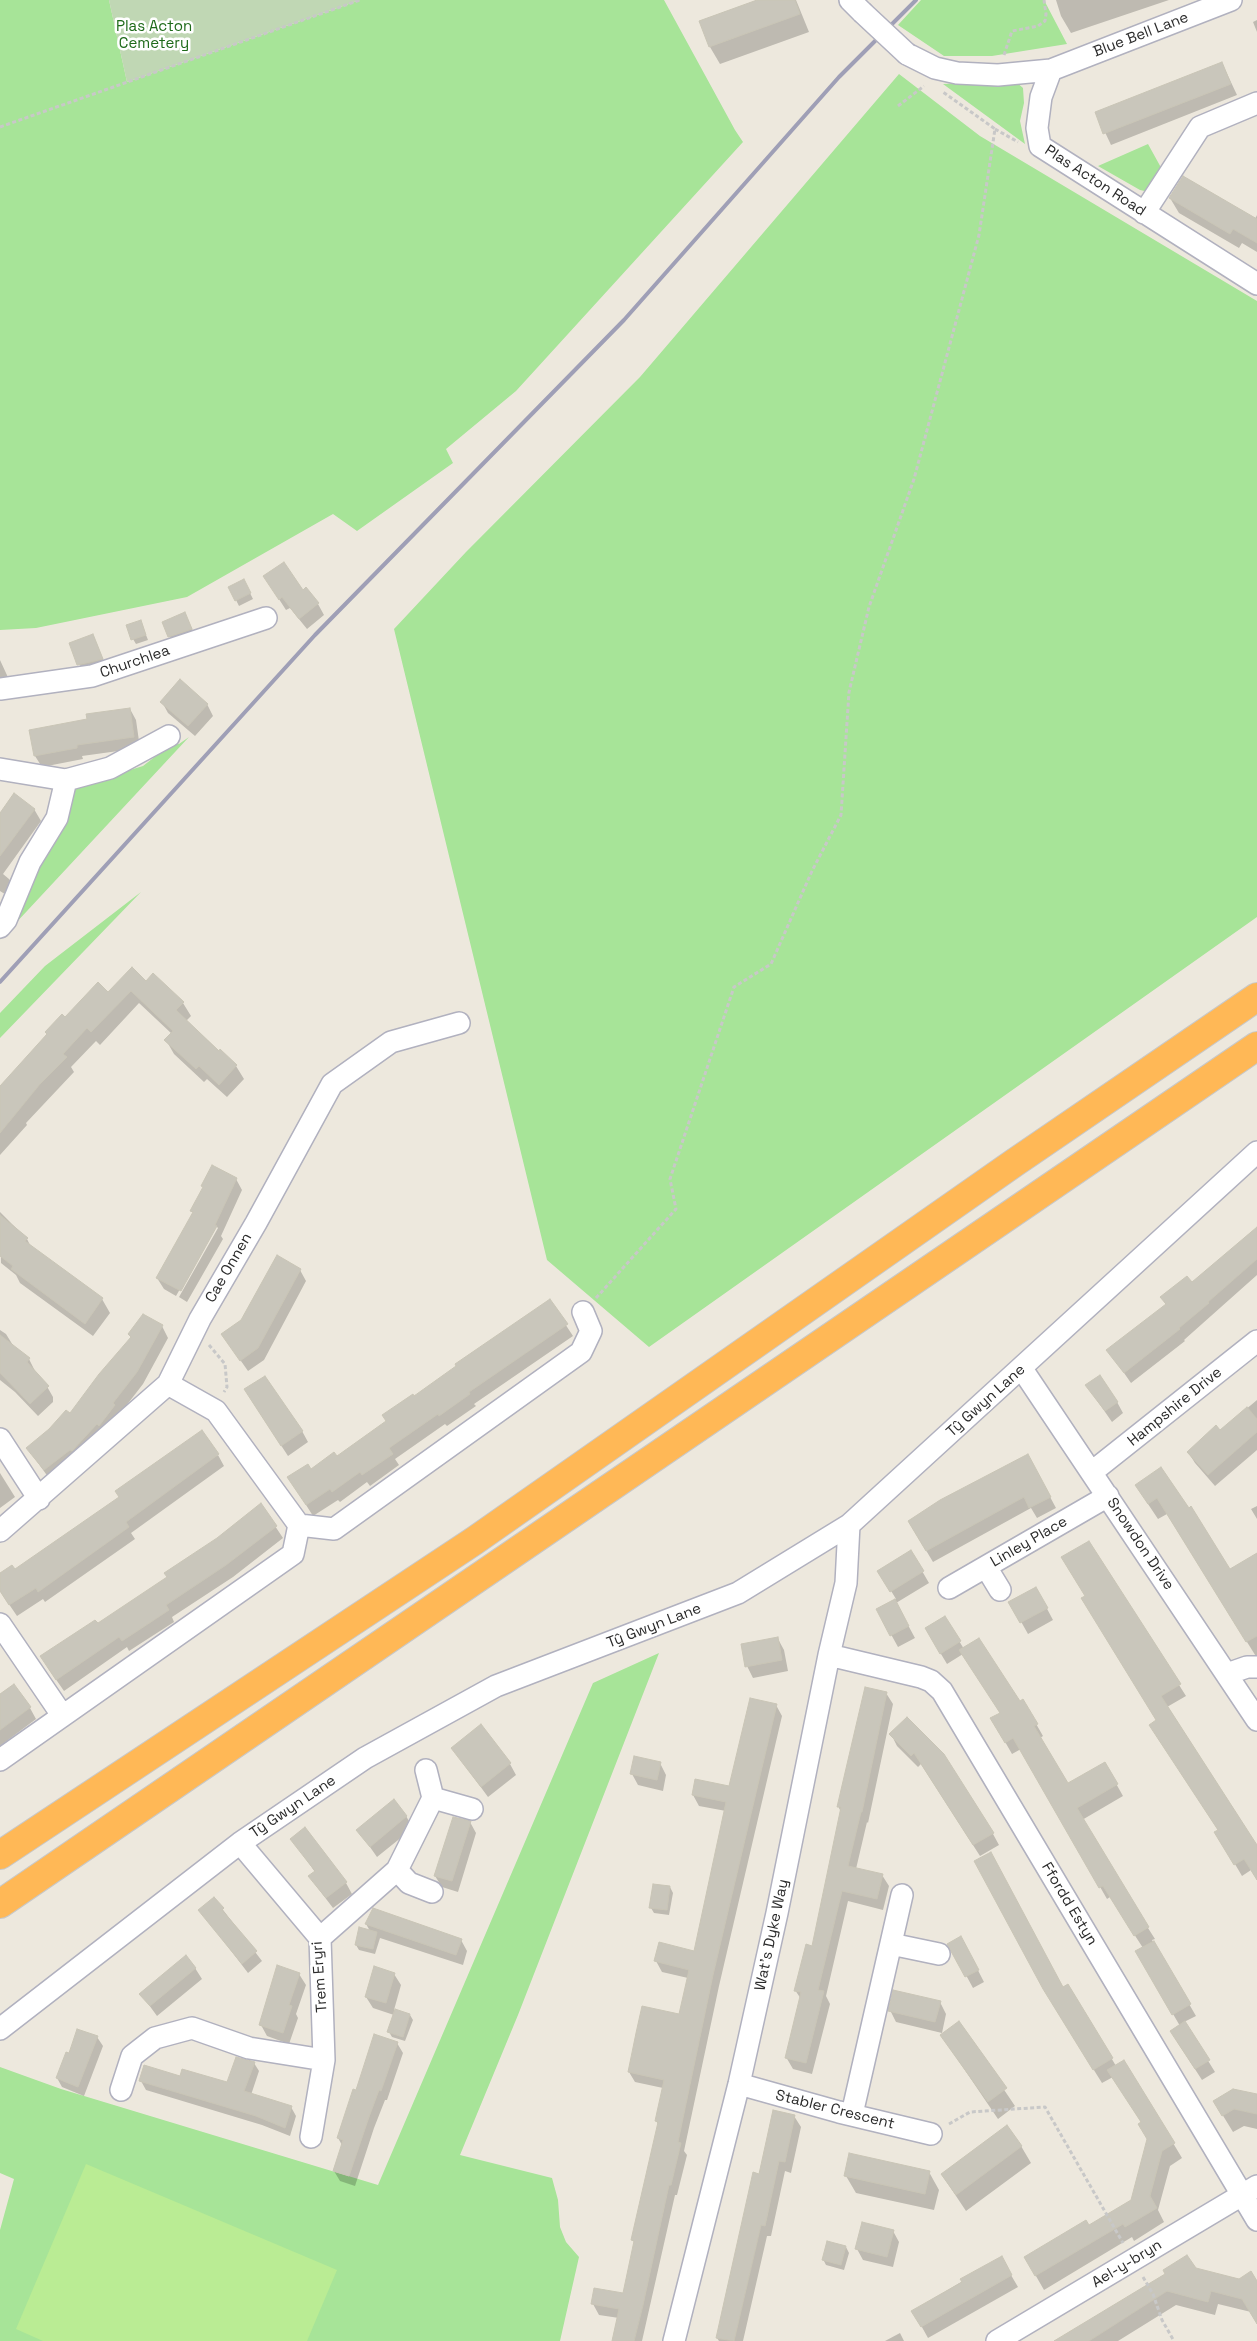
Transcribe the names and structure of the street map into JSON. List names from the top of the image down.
{
  "streets": {
    "street": [
      "Blue Bell Lane",
      "Plas Acton Road",
      "Churchlea",
      "Cae Onnen",
      "Tŷ Gwyn Lane",
      "Hampshire Drive",
      "Linley Place",
      "Snowdon Drive",
      "Ffordd Estyn",
      "Wat's Dyke Way",
      "Trem Eryri",
      "Stabler Crescent",
      "Ael-y-bryn"
    ]
  },
  "crossings": [
    ["Blue Bell Lane", "Plas Acton Road"],
    ["Tŷ Gwyn Lane", "Snowdon Drive"],
    ["Tŷ Gwyn Lane", "Wat's Dyke Way"],
    ["Tŷ Gwyn Lane", "Trem Eryri"],
    ["Hampshire Drive", "Snowdon Drive"],
    ["Linley Place", "Snowdon Drive"],
    ["Ffordd Estyn", "Wat's Dyke Way"],
    ["Ffordd Estyn", "Ael-y-bryn"],
    ["Wat's Dyke Way", "Stabler Crescent"]
  ],
  "parks": ["Plas Acton Cemetery"]
}
